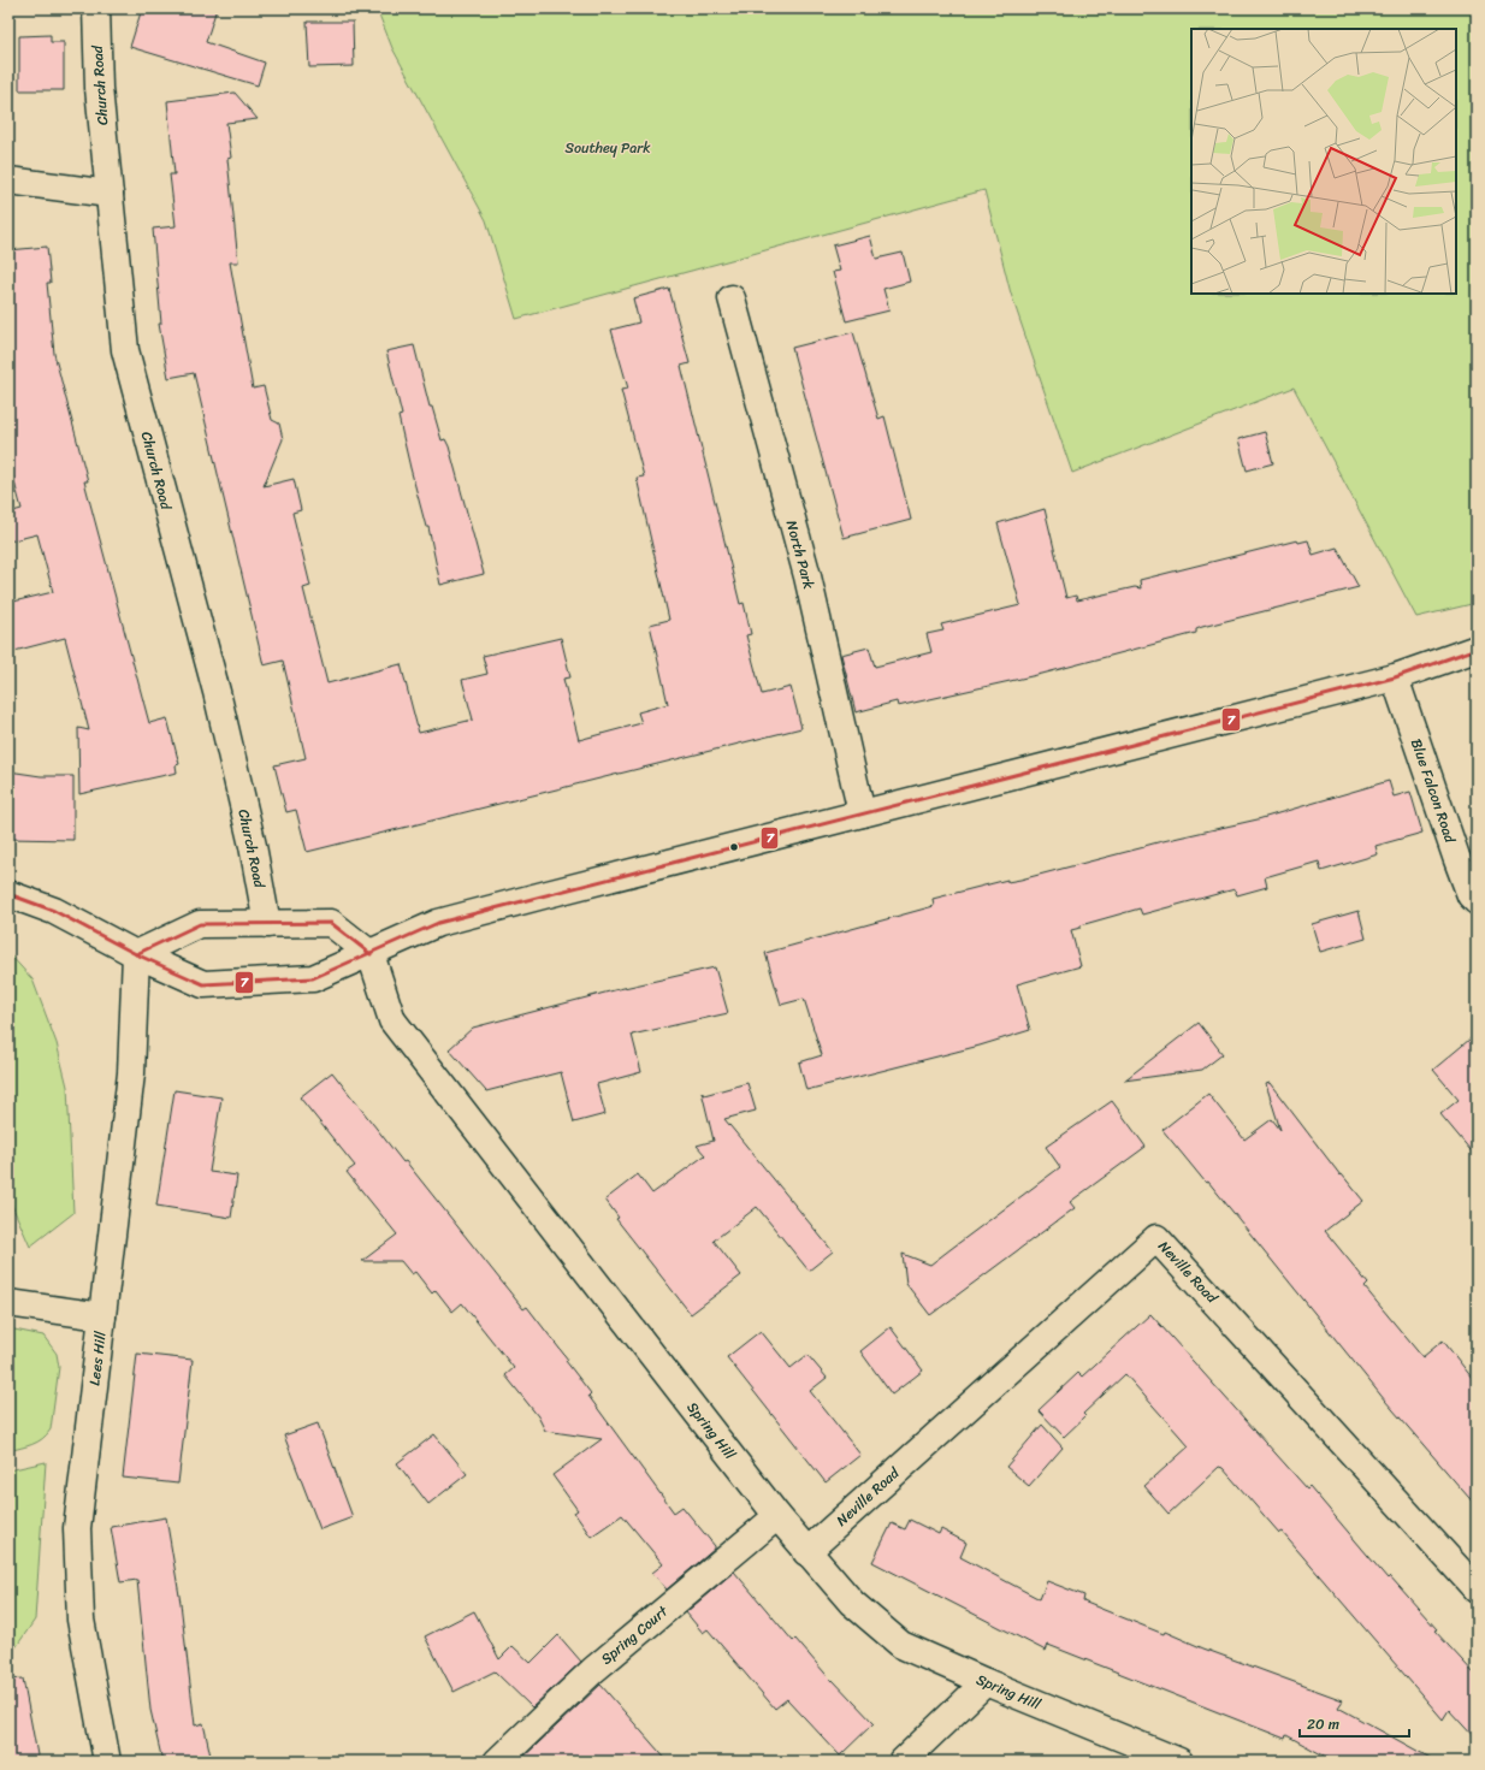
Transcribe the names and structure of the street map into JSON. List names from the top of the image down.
{
  "streets": {
    "street": [
      "Church Road",
      "North Park",
      "Blue Falcon Road",
      "Neville Road",
      "Lees Hill",
      "Spring Hill",
      "Spring Court"
    ]
  },
  "crossings": [
    ["Neville Road", "Spring Hill"],
    ["Spring Hill", "Spring Court"]
  ],
  "parks": ["Southey Park"],
  "lines": ["transit line 7"],
  "scale_bar": "20 m"
}
